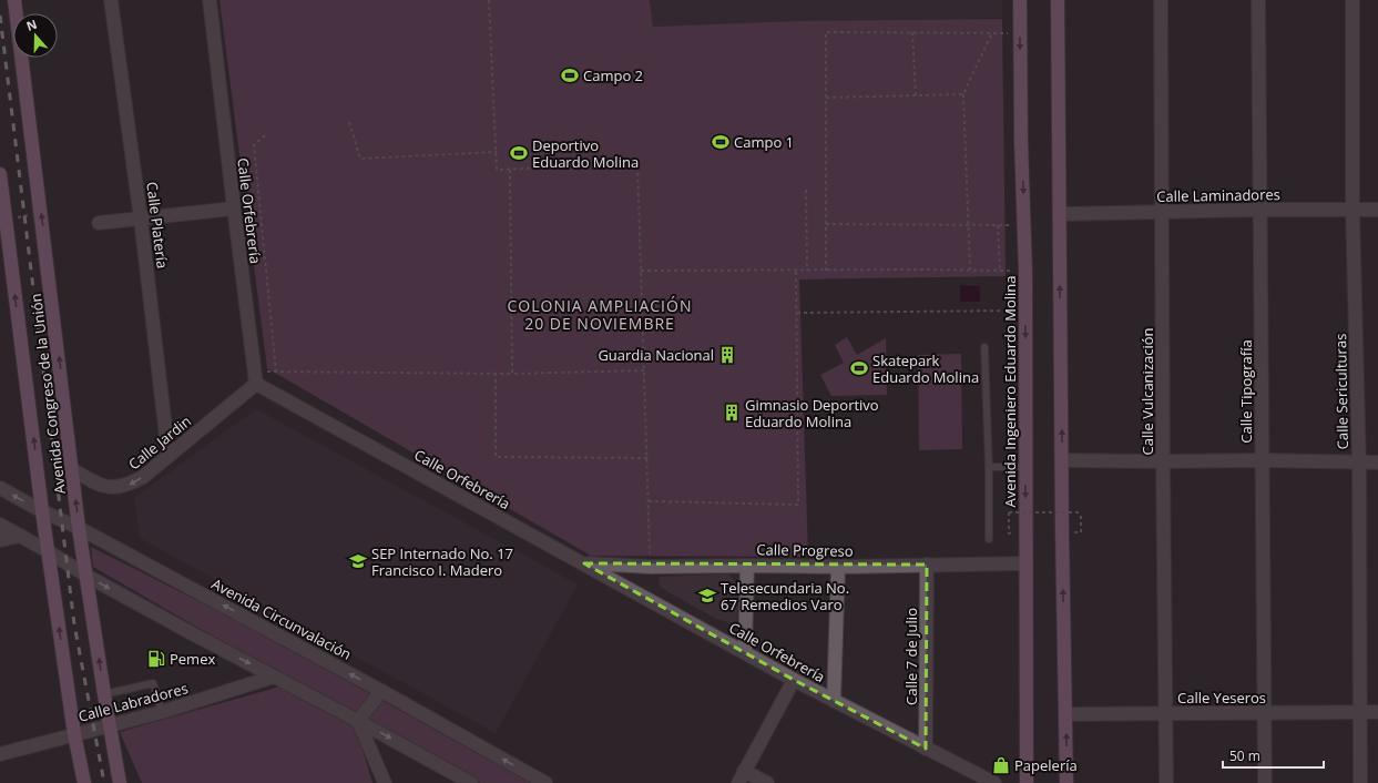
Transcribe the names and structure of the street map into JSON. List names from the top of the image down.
{
  "streets": {
    "main road": ["Avenida Ingeniero Eduardo Molina", "Avenida Congreso de la Unión"],
    "street": [
      "Calle Laminadores",
      "Calle Orfebrería",
      "Calle Platería",
      "Calle Vulcanización",
      "Calle Tipografía",
      "Calle Sericulturas",
      "Calle Jardin",
      "Calle Progreso",
      "Avenida Circunvalación",
      "Calle 7 de Julio",
      "Calle Yeseros",
      "Calle Labradores"
    ]
  },
  "crossings": [
    ["Calle Laminadores", "Calle Vulcanización"],
    ["Calle Laminadores", "Calle Tipografía"],
    ["Calle Laminadores", "Calle Sericulturas"],
    ["Calle Orfebrería", "Calle Jardin"],
    ["Calle Orfebrería", "Calle Progreso"],
    ["Calle Orfebrería", "Calle 7 de Julio"],
    ["Calle Platería", "Calle Jardin"],
    ["Avenida Ingeniero Eduardo Molina", "Calle Progreso"],
    ["Calle Vulcanización", "Calle Yeseros"],
    ["Calle Tipografía", "Calle Yeseros"],
    ["Calle Sericulturas", "Calle Yeseros"],
    ["Avenida Congreso de la Unión", "Calle Jardin"],
    ["Avenida Congreso de la Unión", "Avenida Circunvalación"],
    ["Avenida Congreso de la Unión", "Calle Labradores"],
    ["Calle Progreso", "Calle 7 de Julio"]
  ],
  "one_way": ["Avenida Congreso de la Unión", "Calle Jardin"],
  "districts": ["COLONIA AMPLIACIÓN 20 DE NOVIEMBRE"],
  "places": {
    "sports": [
      "Campo 2",
      "Campo 1",
      "Deportivo Eduardo Molina",
      "Skatepark Eduardo Molina"
    ],
    "building": ["Guardia Nacional", "Gimnasio Deportivo Eduardo Molina"],
    "school or university": ["SEP Internado No. 17 Francisco I. Madero", "Telesecundaria No. 67 Remedios Varo"],
    "fuel station": ["Pemex"],
    "shop": ["Papelería"]
  },
  "scale_bar": "50 m",
  "north": "top"
}
